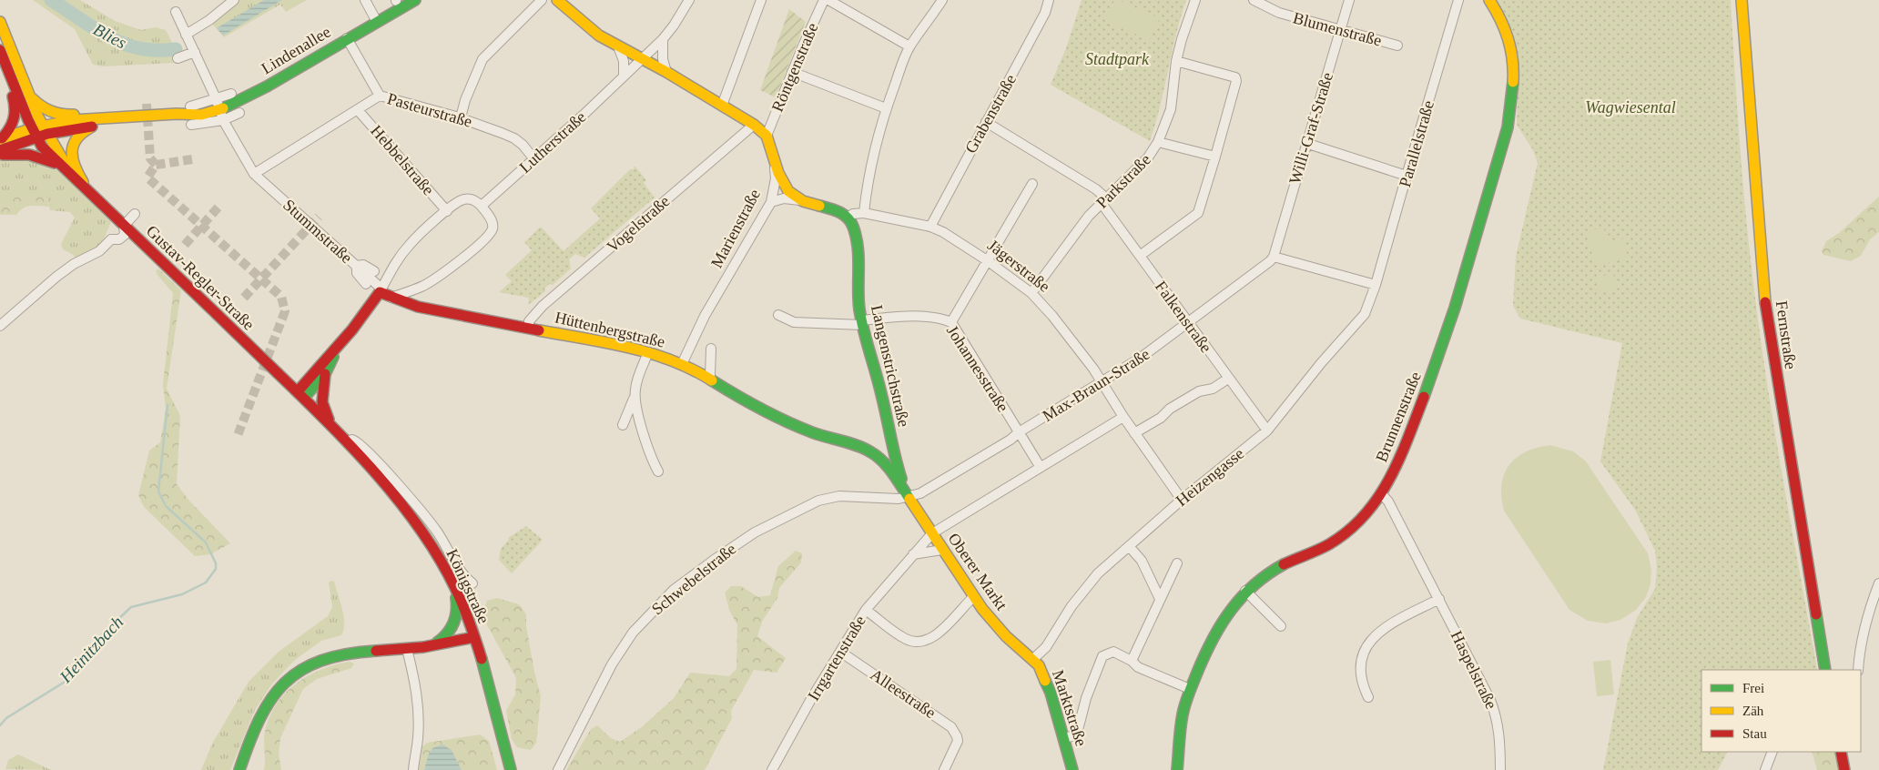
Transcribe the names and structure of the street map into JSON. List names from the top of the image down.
{
  "streets": {
    "street": [
      "Blumenstraße",
      "Lindenallee",
      "Röntgenstraße",
      "Pasteurstraße",
      "Grabenstraße",
      "Willi-Graf-Straße",
      "Lutherstraße",
      "Parallelstraße",
      "Hebbelstraße",
      "Parkstraße",
      "Vogelstraße",
      "Marienstraße",
      "Stummstraße",
      "Jägerstraße",
      "Gustav-Regler-Straße",
      "Falkenstraße",
      "Hüttenbergstraße",
      "Fernstraße",
      "Langenstrichstraße",
      "Johannesstraße",
      "Max-Braun-Straße",
      "Brunnenstraße",
      "Heizengasse",
      "Oberer Markt",
      "Schwebelstraße",
      "Königstraße",
      "Irrgartenstraße",
      "Haspelstraße",
      "Alleestraße",
      "Marktstraße"
    ]
  },
  "crossings": [
    ["Blumenstraße", "Willi-Graf-Straße"],
    ["Lindenallee", "Stummstraße"],
    ["Lindenallee", "Gustav-Regler-Straße"],
    ["Röntgenstraße", "Marienstraße"],
    ["Pasteurstraße", "Lutherstraße"],
    ["Pasteurstraße", "Hebbelstraße"],
    ["Pasteurstraße", "Stummstraße"],
    ["Grabenstraße", "Jägerstraße"],
    ["Grabenstraße", "Falkenstraße"],
    ["Willi-Graf-Straße", "Max-Braun-Straße"],
    ["Lutherstraße", "Marienstraße"],
    ["Parallelstraße", "Heizengasse"],
    ["Parkstraße", "Jägerstraße"],
    ["Parkstraße", "Falkenstraße"],
    ["Vogelstraße", "Marienstraße"],
    ["Vogelstraße", "Hüttenbergstraße"],
    ["Marienstraße", "Hüttenbergstraße"],
    ["Stummstraße", "Hüttenbergstraße"],
    ["Jägerstraße", "Langenstrichstraße"],
    ["Jägerstraße", "Max-Braun-Straße"],
    ["Jägerstraße", "Heizengasse"],
    ["Jägerstraße", "Irrgartenstraße"],
    ["Gustav-Regler-Straße", "Königstraße"],
    ["Falkenstraße", "Max-Braun-Straße"],
    ["Falkenstraße", "Heizengasse"],
    ["Hüttenbergstraße", "Langenstrichstraße"],
    ["Hüttenbergstraße", "Max-Braun-Straße"],
    ["Hüttenbergstraße", "Oberer Markt"],
    ["Hüttenbergstraße", "Schwebelstraße"],
    ["Langenstrichstraße", "Johannesstraße"],
    ["Langenstrichstraße", "Max-Braun-Straße"],
    ["Langenstrichstraße", "Oberer Markt"],
    ["Langenstrichstraße", "Schwebelstraße"],
    ["Johannesstraße", "Max-Braun-Straße"],
    ["Johannesstraße", "Irrgartenstraße"],
    ["Max-Braun-Straße", "Oberer Markt"],
    ["Max-Braun-Straße", "Schwebelstraße"],
    ["Brunnenstraße", "Haspelstraße"],
    ["Heizengasse", "Oberer Markt"],
    ["Heizengasse", "Marktstraße"],
    ["Oberer Markt", "Schwebelstraße"],
    ["Oberer Markt", "Irrgartenstraße"],
    ["Oberer Markt", "Marktstraße"],
    ["Irrgartenstraße", "Alleestraße"]
  ],
  "water": ["Blies", "Heinitzbach"],
  "parks": ["Stadtpark", "Wagwiesental"],
  "legend": ["Frei", "Zäh", "Stau"]
}
